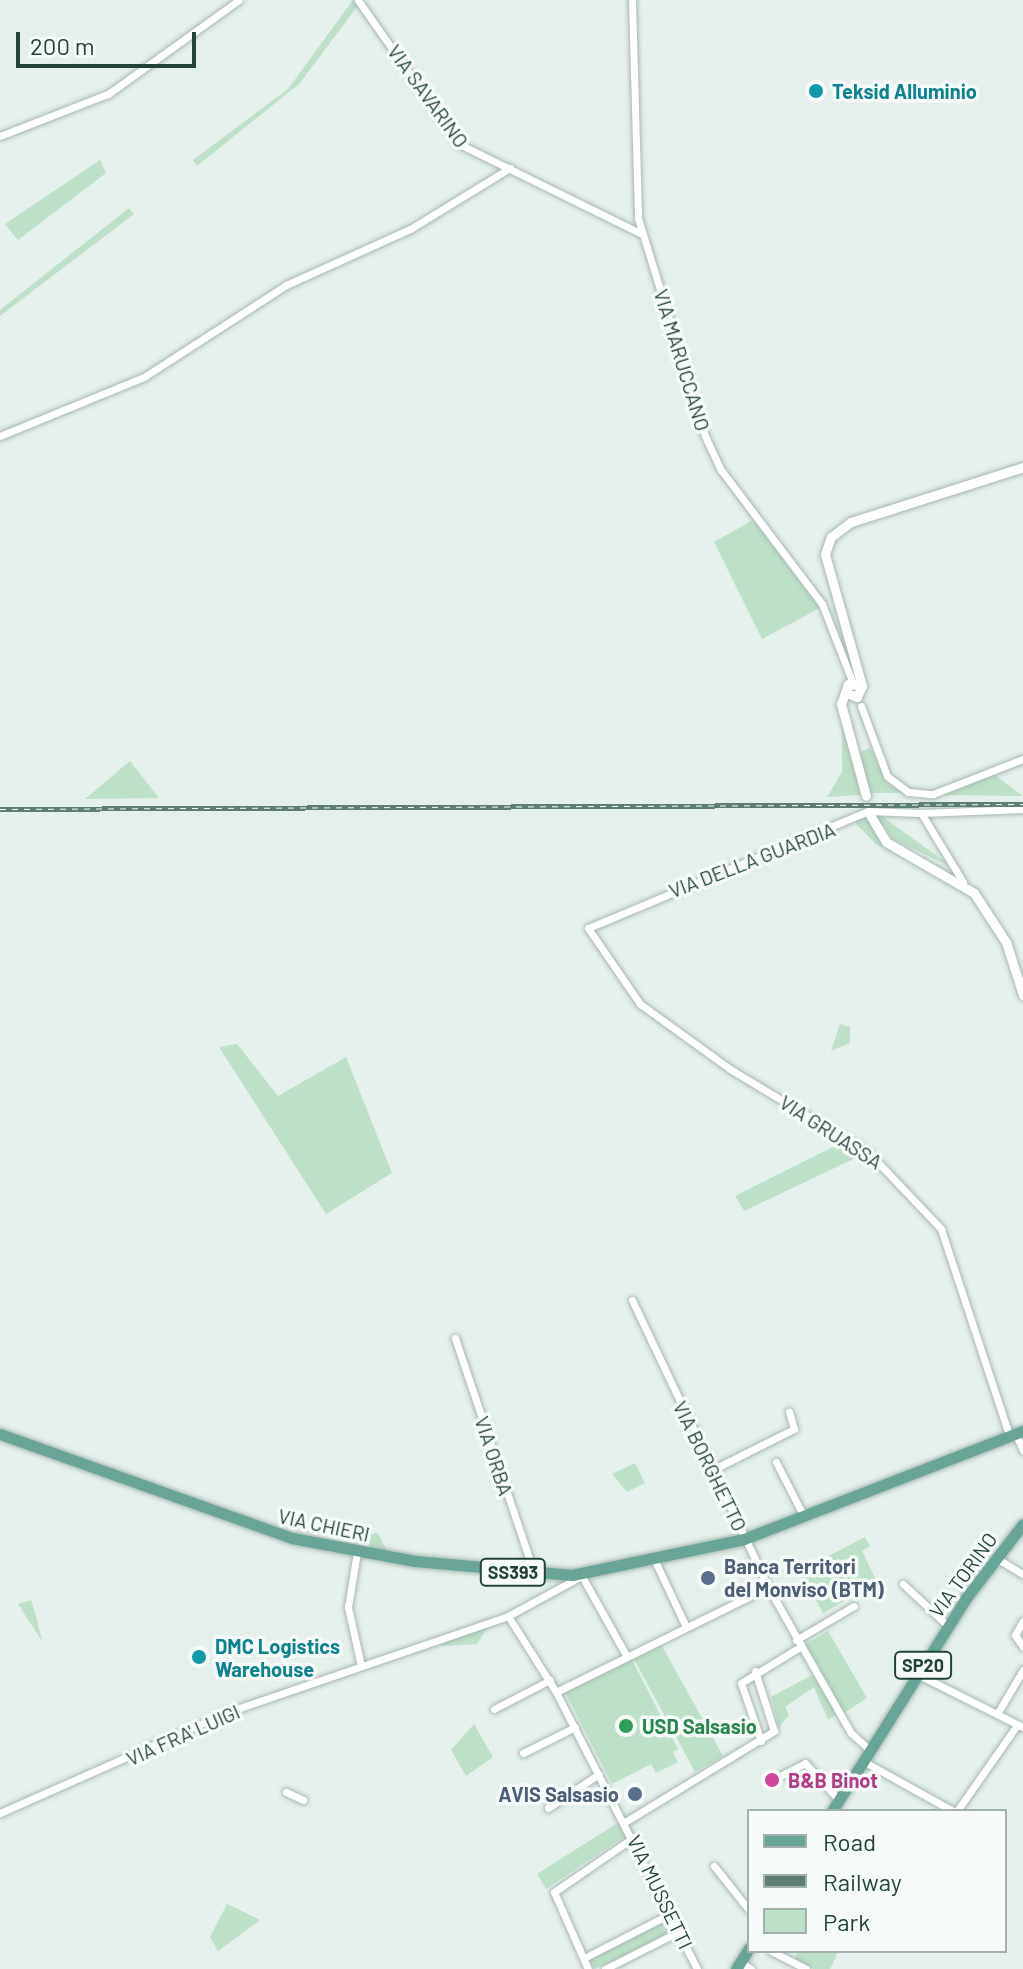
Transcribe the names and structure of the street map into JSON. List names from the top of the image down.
{
  "streets": {
    "main road": [
      "VIA CHIERI",
      "SS393",
      "VIA TORINO",
      "SP20"
    ],
    "street": [
      "VIA SAVARINO",
      "VIA MARUCCANO",
      "VIA DELLA GUARDIA",
      "VIA GRUASSA",
      "VIA ORBA",
      "VIA BORGHETTO",
      "VIA FRA' LUIGI",
      "VIA MUSSETTI"
    ]
  },
  "crossings": [
    ["VIA SAVARINO", "VIA MARUCCANO"],
    ["VIA DELLA GUARDIA", "VIA GRUASSA"],
    ["VIA GRUASSA", "VIA CHIERI"],
    ["VIA ORBA", "VIA CHIERI"],
    ["VIA BORGHETTO", "VIA CHIERI"],
    ["VIA BORGHETTO", "VIA TORINO"],
    ["VIA CHIERI", "VIA FRA' LUIGI"],
    ["VIA FRA' LUIGI", "VIA MUSSETTI"]
  ],
  "places": [
    "Teksid Alluminio",
    "Banca Territori del Monviso (BTM)",
    "DMC Logistics Warehouse",
    "USD Salsasio",
    "B&B Binot",
    "AVIS Salsasio"
  ],
  "legend": ["Road", "Railway", "Park"],
  "scale_bar": "200 m"
}
